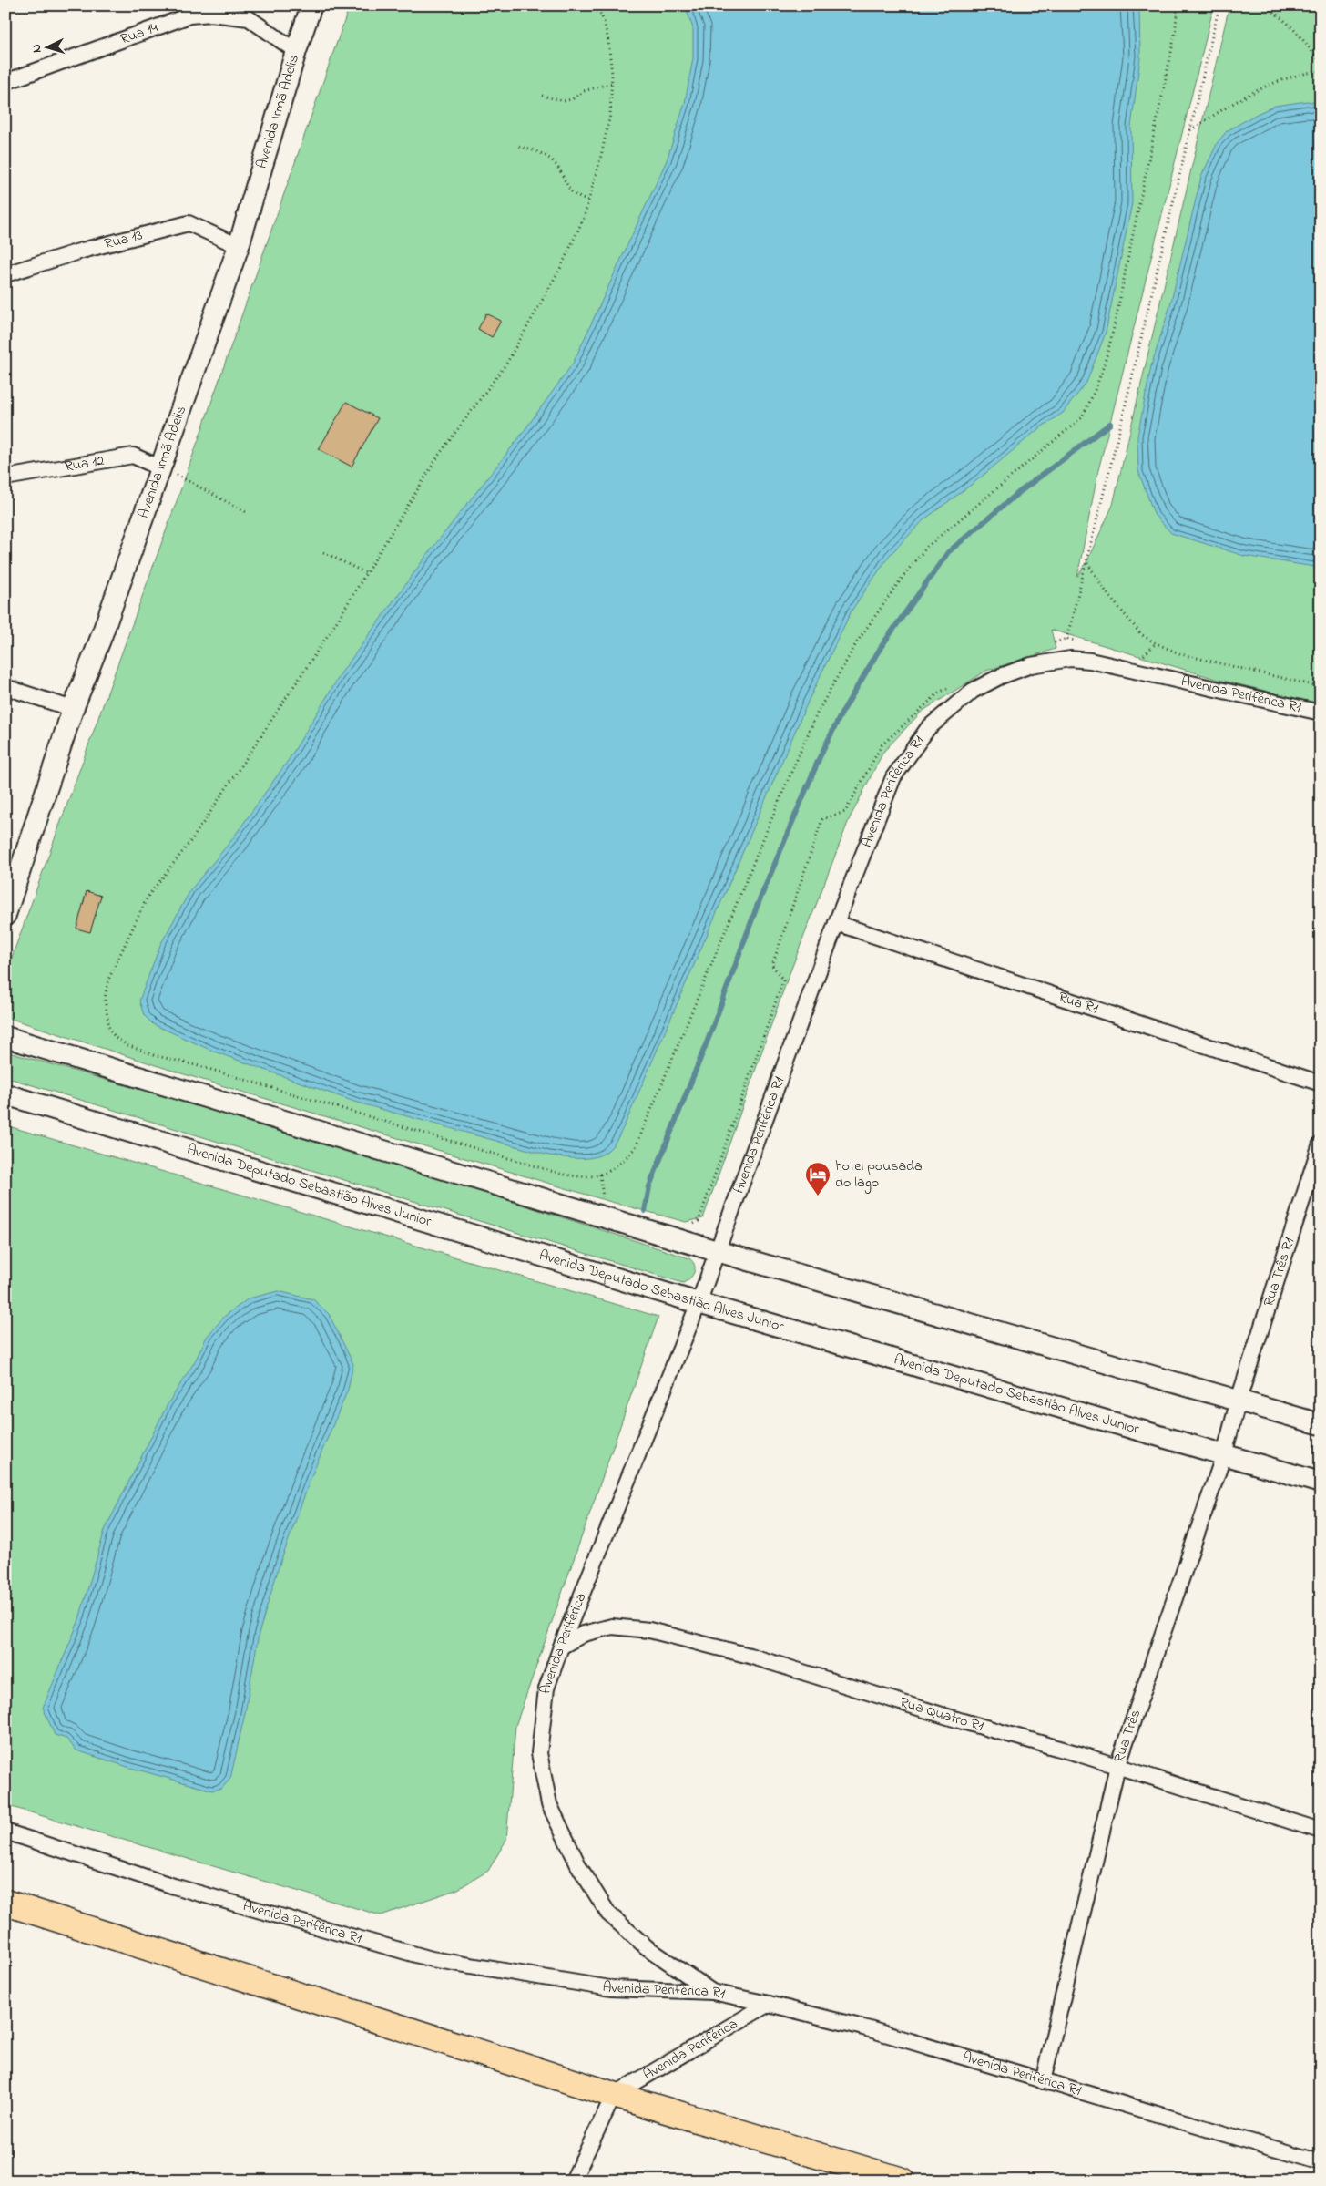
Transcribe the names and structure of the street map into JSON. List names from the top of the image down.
{
  "streets": {
    "street": [
      "Rua 14",
      "Avenida Irmã Adelis",
      "Rua 13",
      "Rua 12",
      "Avenida Periférica R1",
      "Rua R1",
      "Avenida Deputado Sebastião Alves Junior",
      "Rua Três R1",
      "Avenida Periférica",
      "Rua Quatro R1",
      "Rua Três"
    ]
  },
  "crossings": [
    ["Rua 14", "Avenida Irmã Adelis"],
    ["Avenida Irmã Adelis", "Rua 13"],
    ["Avenida Irmã Adelis", "Rua 12"],
    ["Avenida Periférica R1", "Rua R1"],
    ["Avenida Periférica R1", "Avenida Periférica"],
    ["Avenida Periférica R1", "Rua Três"],
    ["Avenida Deputado Sebastião Alves Junior", "Avenida Periférica"],
    ["Avenida Deputado Sebastião Alves Junior", "Rua Três"],
    ["Rua Três R1", "Rua Três"],
    ["Avenida Periférica", "Rua Quatro R1"],
    ["Rua Quatro R1", "Rua Três"]
  ],
  "places": {
    "hotel": ["hotel pousada do lago"]
  },
  "north": "left"
}
